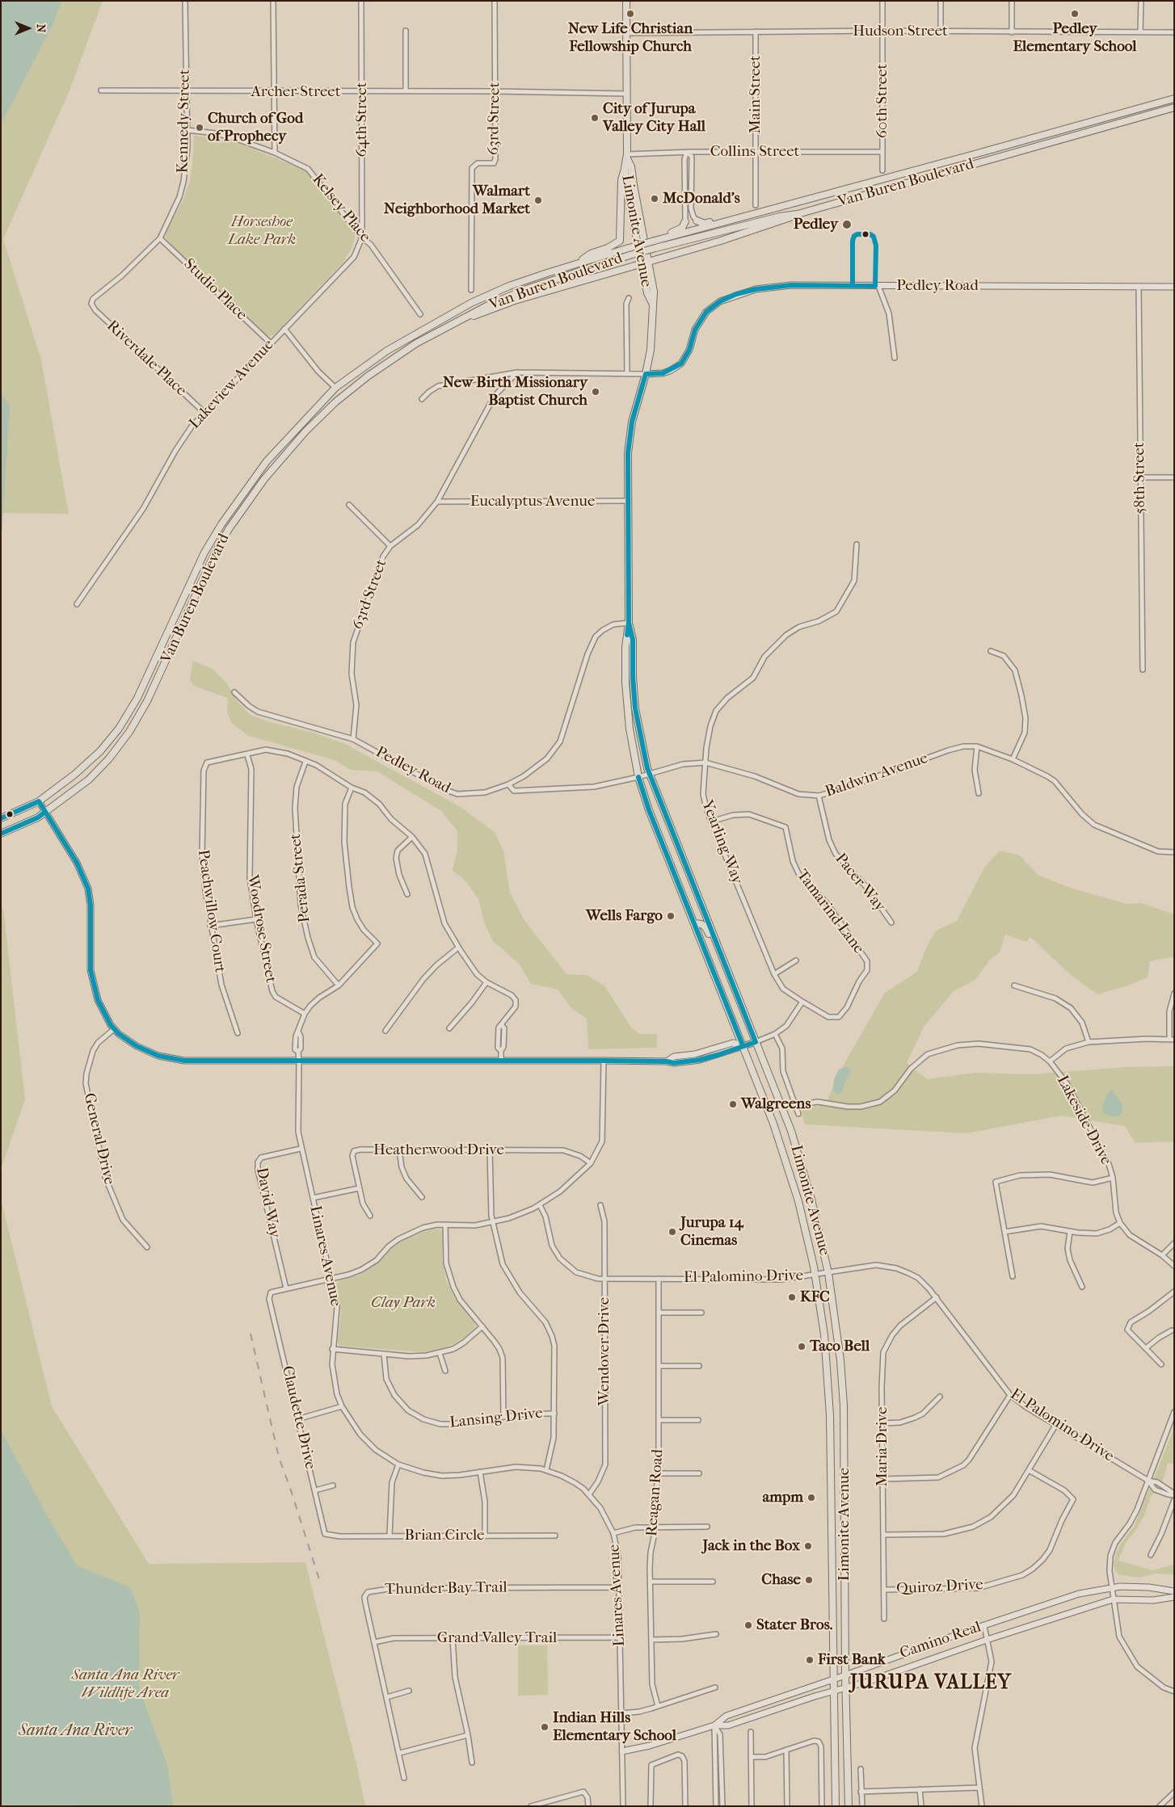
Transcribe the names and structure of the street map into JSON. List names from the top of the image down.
{
  "streets": {
    "main road": [
      "Van Buren Boulevard",
      "Limonite Avenue",
      "Pedley Road",
      "Camino Real"
    ],
    "street": [
      "Hudson Street",
      "Archer Street",
      "Main Street",
      "60th Street",
      "63rd Street",
      "64th Street",
      "Kennedy Street",
      "Collins Street",
      "Kelsey Place",
      "Studio Place",
      "Riverdale Place",
      "Lakeview Avenue",
      "58th Street",
      "Eucalyptus Avenue",
      "Baldwin Avenue",
      "Yearling Way",
      "Perada Street",
      "Pacer Way",
      "Peachwillow Court",
      "Tamarind Lane",
      "Woodrose Street",
      "Lakeside Drive",
      "General Drive",
      "Heatherwood Drive",
      "David Way",
      "Linares Avenue",
      "El Palomino Drive",
      "Wendover Drive",
      "Claudette Drive",
      "Lansing Drive",
      "Maria Drive",
      "Reagan Road",
      "Brian Circle",
      "Quiroz Drive",
      "Thunder Bay Trail",
      "Grand Valley Trail"
    ]
  },
  "crossings": [
    ["Hudson Street", "Main Street"],
    ["Hudson Street", "60th Street"],
    ["Hudson Street", "Limonite Avenue"],
    ["Archer Street", "63rd Street"],
    ["Archer Street", "64th Street"],
    ["Archer Street", "Kennedy Street"],
    ["Archer Street", "Limonite Avenue"],
    ["Main Street", "Collins Street"],
    ["60th Street", "Collins Street"],
    ["63rd Street", "Pedley Road"],
    ["63rd Street", "Eucalyptus Avenue"],
    ["64th Street", "Kelsey Place"],
    ["64th Street", "Lakeview Avenue"],
    ["Kennedy Street", "Kelsey Place"],
    ["Kennedy Street", "Studio Place"],
    ["Kennedy Street", "Riverdale Place"],
    ["Collins Street", "Limonite Avenue"],
    ["Kelsey Place", "Lakeview Avenue"],
    ["Limonite Avenue", "Pedley Road"],
    ["Limonite Avenue", "Eucalyptus Avenue"],
    ["Limonite Avenue", "Baldwin Avenue"],
    ["Limonite Avenue", "El Palomino Drive"],
    ["Limonite Avenue", "Camino Real"],
    ["Pedley Road", "58th Street"],
    ["Pedley Road", "Baldwin Avenue"],
    ["Studio Place", "Lakeview Avenue"],
    ["Riverdale Place", "Lakeview Avenue"],
    ["Baldwin Avenue", "Yearling Way"],
    ["Baldwin Avenue", "Pacer Way"],
    ["Yearling Way", "Tamarind Lane"],
    ["Peachwillow Court", "Woodrose Street"],
    ["Woodrose Street", "Linares Avenue"],
    ["David Way", "Linares Avenue"],
    ["David Way", "Claudette Drive"],
    ["Linares Avenue", "Wendover Drive"],
    ["Linares Avenue", "Thunder Bay Trail"],
    ["Linares Avenue", "Grand Valley Trail"],
    ["Linares Avenue", "Camino Real"],
    ["El Palomino Drive", "Wendover Drive"],
    ["El Palomino Drive", "Maria Drive"],
    ["El Palomino Drive", "Reagan Road"],
    ["Claudette Drive", "Brian Circle"],
    ["Maria Drive", "Quiroz Drive"],
    ["Thunder Bay Trail", "Grand Valley Trail"]
  ],
  "districts": ["JURUPA VALLEY"],
  "water": ["Santa Ana River"],
  "parks": ["Horseshoe Lake Park", "Clay Park", "Santa Ana River Wildlife Area"],
  "places": [
    "New Life Christian Fellowship Church",
    "Pedley Elementary School",
    "City of Jurupa Valley City Hall",
    "Church of God of Prophecy",
    "McDonald's",
    "Walmart Neighborhood Market",
    "Pedley",
    "New Birth Missionary Baptist Church",
    "Wells Fargo",
    "Walgreens",
    "Jurupa 14 Cinemas",
    "KFC",
    "Taco Bell",
    "ampm",
    "Jack in the Box",
    "Chase",
    "Stater Bros.",
    "First Bank",
    "Indian Hills Elementary School"
  ],
  "north": "right"
}
